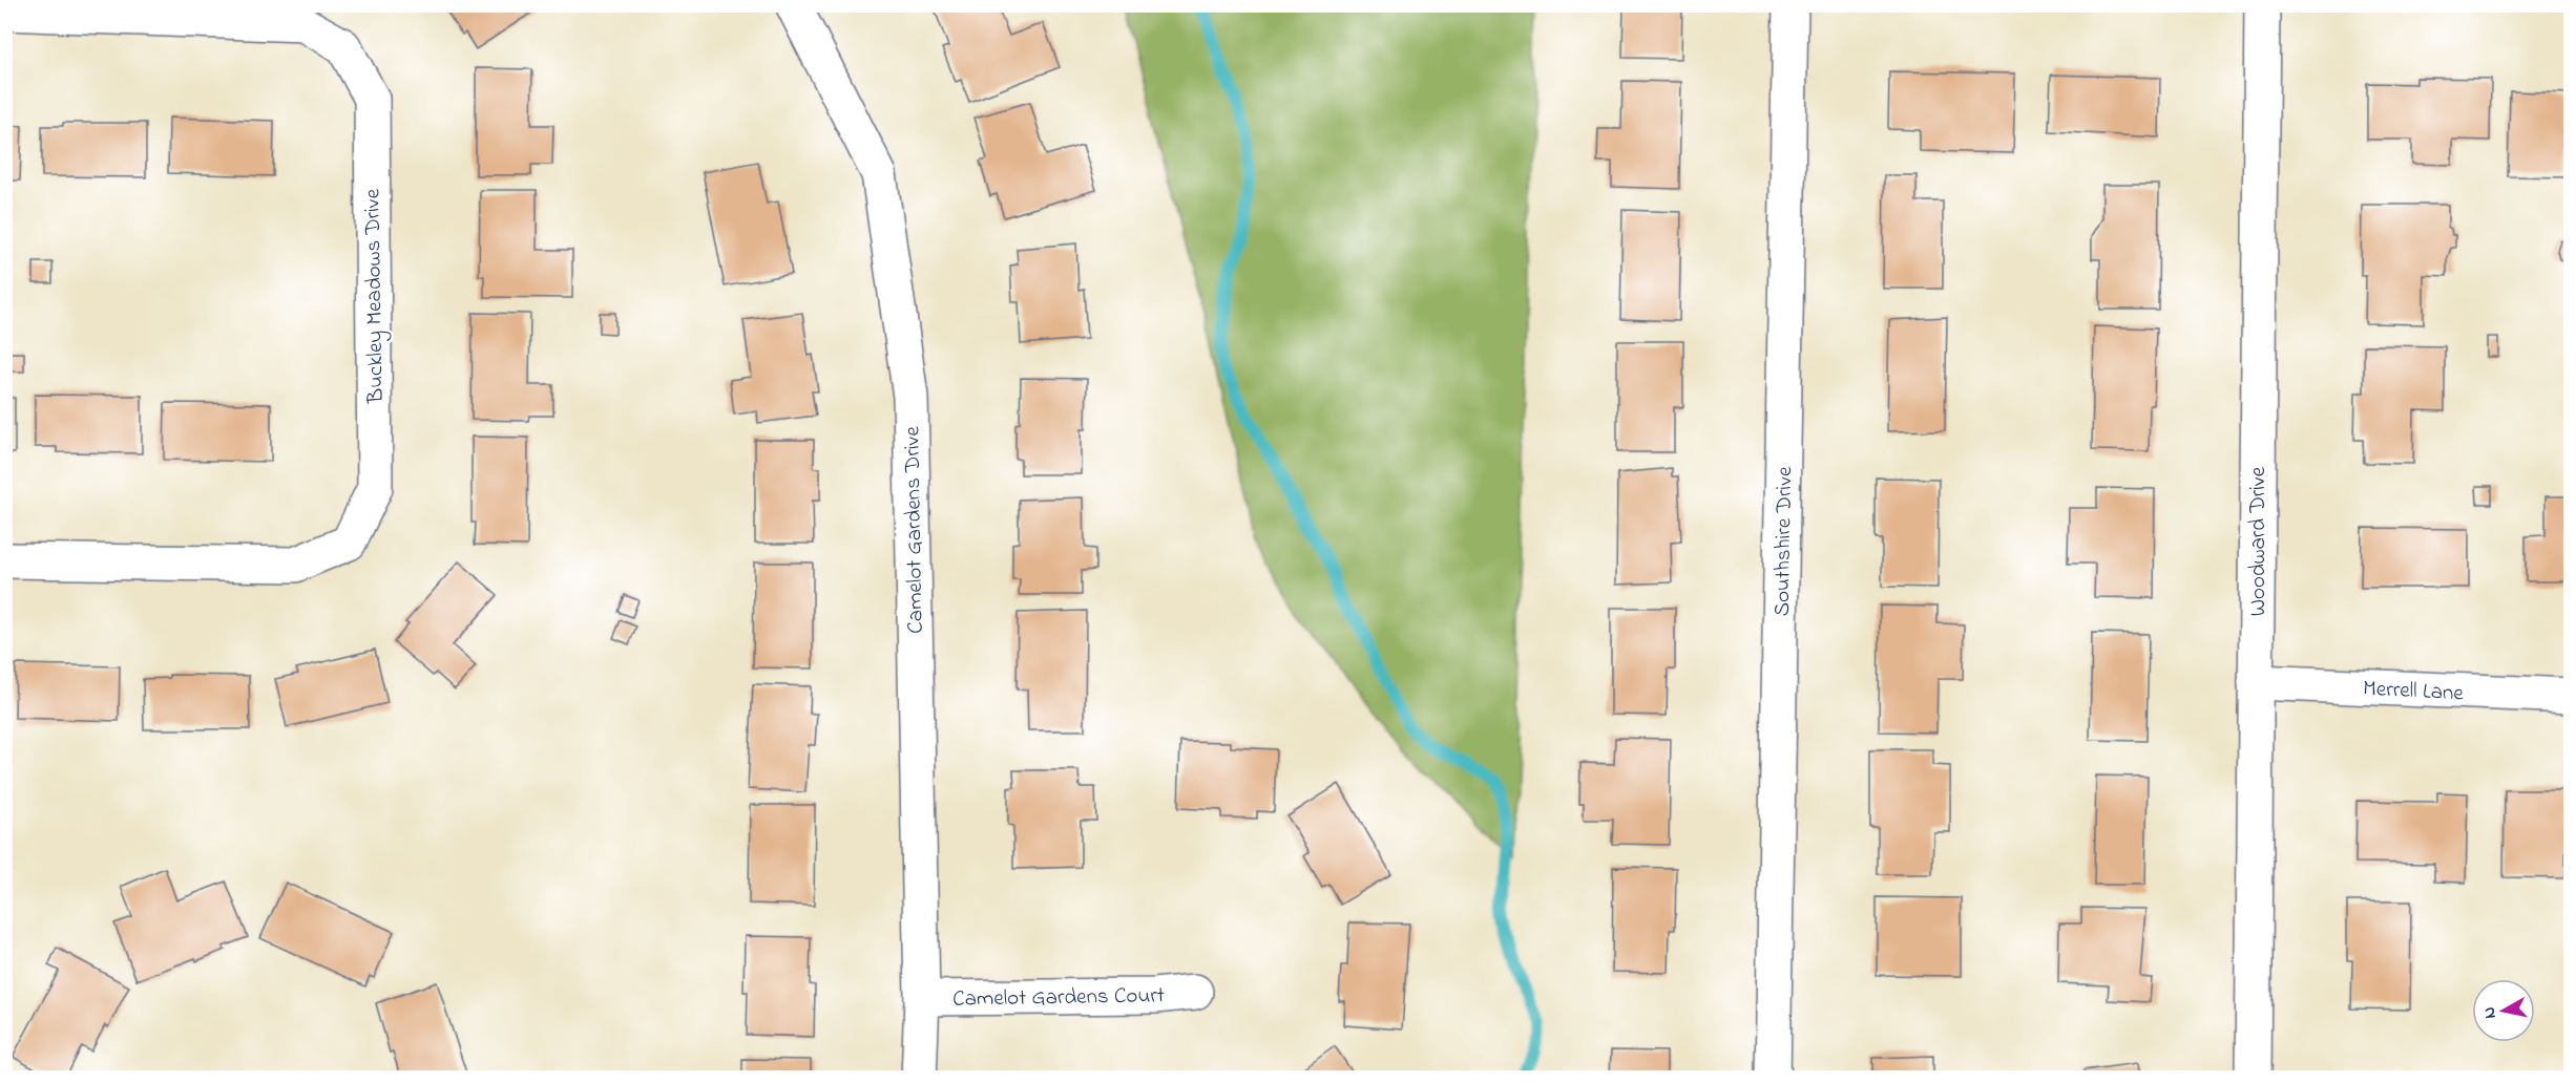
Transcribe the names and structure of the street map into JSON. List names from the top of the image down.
{
  "streets": {
    "street": [
      "Buckley Meadows Drive",
      "Camelot Gardens Drive",
      "Southshire Drive",
      "Woodward Drive",
      "Merrell Lane",
      "Camelot Gardens Court"
    ]
  },
  "crossings": [
    ["Camelot Gardens Drive", "Camelot Gardens Court"],
    ["Woodward Drive", "Merrell Lane"]
  ],
  "north": "left"
}
